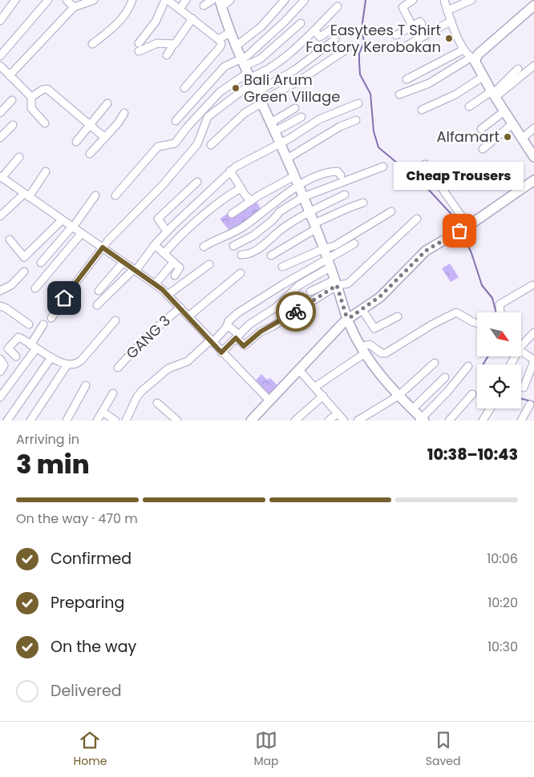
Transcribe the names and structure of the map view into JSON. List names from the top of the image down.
{
  "streets": {
    "street": ["GANG 3"]
  },
  "places": [
    "Easytees T Shirt Factory Kerobokan",
    "Bali Arum Green Village",
    "Alfamart",
    "Cheap Trousers"
  ],
  "north": "bottom right",
  "page": {
    "bubble": "Cheap Trousers",
    "heading": ["3 min", "Arriving in", "10:38–10:43"],
    "bar": "On the way · 470 m",
    "list": [
      ["Confirmed", "10:06"],
      ["Preparing", "10:20"],
      ["On the way", "10:30"],
      "Delivered"
    ],
    "tabs": ["Home", "Map", "Saved"]
  }
}
